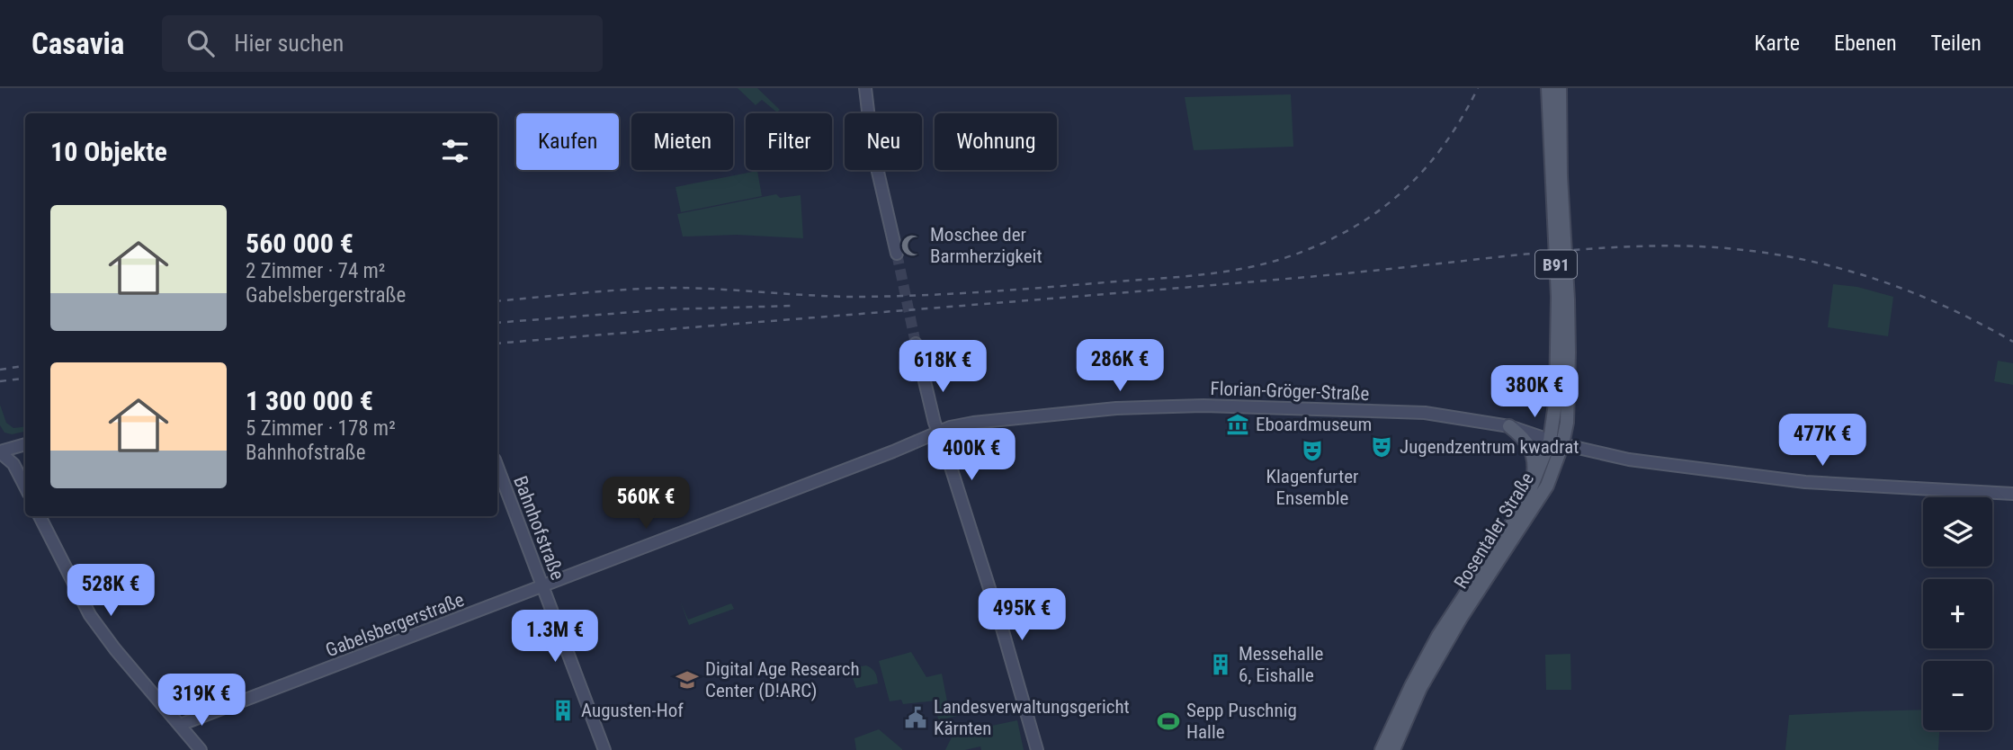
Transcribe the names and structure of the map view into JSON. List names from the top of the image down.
{
  "streets": {
    "main road": ["B91", "Rosentaler Straße"],
    "street": ["Florian-Gröger-Straße", "Bahnhofstraße", "Gabelsbergerstraße"]
  },
  "crossings": [
    ["Florian-Gröger-Straße", "Rosentaler Straße"],
    ["Florian-Gröger-Straße", "Gabelsbergerstraße"],
    ["Bahnhofstraße", "Gabelsbergerstraße"]
  ],
  "places": {
    "mosque": ["Moschee der Barmherzigkeit"],
    "museum": ["Eboardmuseum"],
    "theatre": ["Jugendzentrum kwadrat", "Klagenfurter Ensemble"],
    "building": ["Messehalle 6, Eishalle", "Augusten-Hof"],
    "school or university": ["Digital Age Research Center (D!ARC)"],
    "public building": ["Landesverwaltungsgericht Kärnten"],
    "sports": ["Sepp Puschnig Halle"]
  },
  "page": {
    "header": "Casavia",
    "search": "Hier suchen",
    "nav": ["Karte", "Ebenen", "Teilen"],
    "chip": [
      "Kaufen",
      "Mieten",
      "Filter",
      "Neu",
      "Wohnung"
    ],
    "heading": "10 Objekte",
    "list": [
      {
        "name": "560 000 €",
        "note": "2 Zimmer · 74 m² · Gabelsbergerstraße"
      },
      {
        "name": "1 300 000 €",
        "note": "5 Zimmer · 178 m² · Bahnhofstraße"
      }
    ],
    "price": [
      "286K €",
      "618K €",
      "380K €",
      "477K €",
      "400K €",
      "560K €",
      "528K €",
      "495K €",
      "1.3M €",
      "319K €"
    ],
    "map_buttons": ["+", "−"]
  }
}
